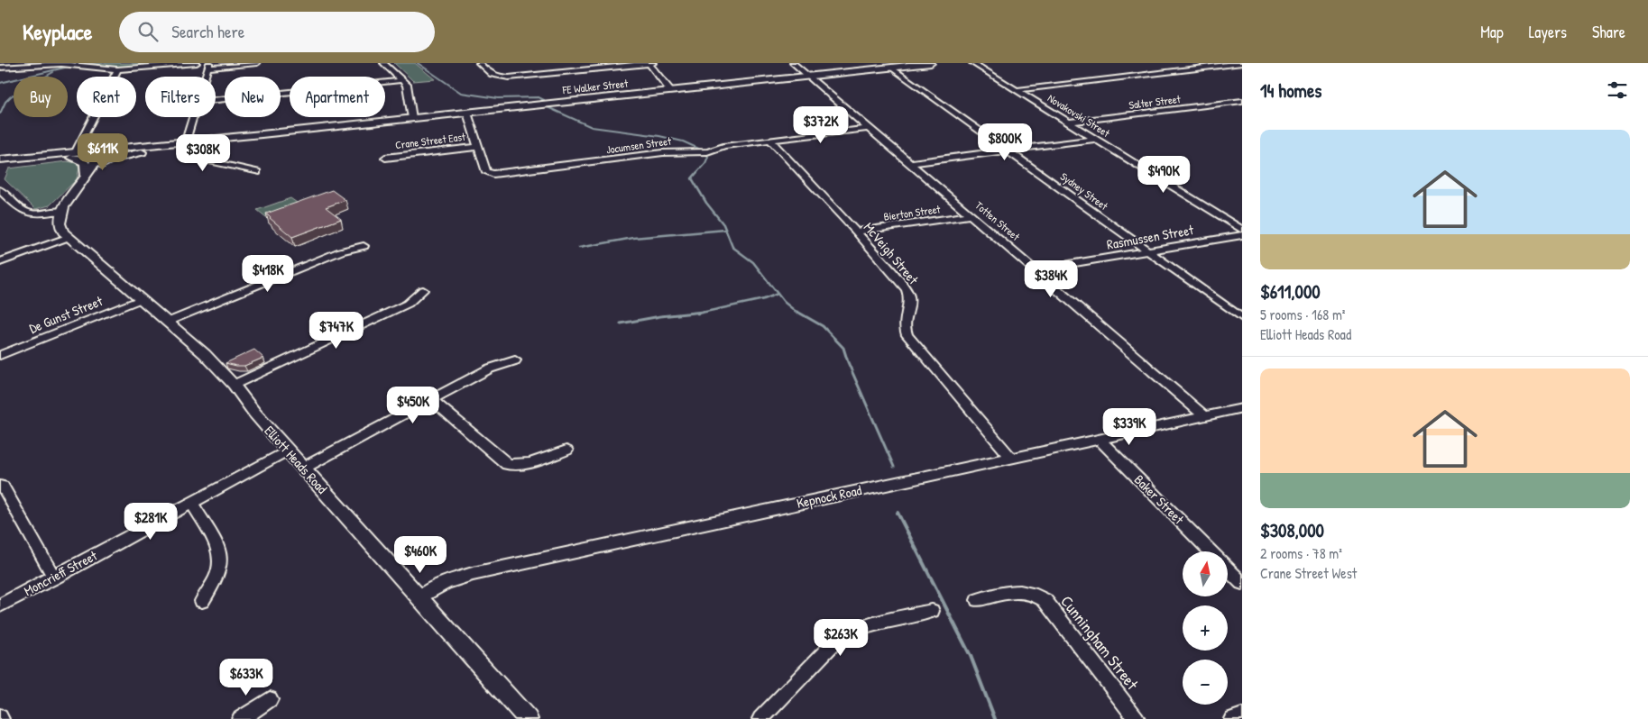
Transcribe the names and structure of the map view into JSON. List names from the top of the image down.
{
  "streets": {
    "main road": ["FE Walker Street"],
    "street": [
      "Salter Street",
      "Novakovski Street",
      "Crane Street East",
      "Jocumsen Street",
      "Sydney Street",
      "Bierton Street",
      "Totten Street",
      "Rasmussen Street",
      "McVeigh Street",
      "De Gunst Street",
      "Elliott Heads Road",
      "Kepnock Road",
      "Baker Street",
      "Moncrieff Street",
      "Cunningham Street"
    ]
  },
  "crossings": [
    ["FE Walker Street", "Sydney Street"],
    ["FE Walker Street", "Totten Street"],
    ["Salter Street", "Novakovski Street"],
    ["Crane Street East", "Jocumsen Street"],
    ["Jocumsen Street", "Totten Street"],
    ["Jocumsen Street", "McVeigh Street"],
    ["Sydney Street", "Rasmussen Street"],
    ["Bierton Street", "Totten Street"],
    ["Bierton Street", "McVeigh Street"],
    ["Totten Street", "Rasmussen Street"],
    ["Totten Street", "Kepnock Road"],
    ["McVeigh Street", "Kepnock Road"],
    ["De Gunst Street", "Elliott Heads Road"],
    ["Elliott Heads Road", "Kepnock Road"],
    ["Elliott Heads Road", "Moncrieff Street"],
    ["Kepnock Road", "Baker Street"]
  ],
  "north": "top",
  "page": {
    "header": "Keyplace",
    "search": "Search here",
    "nav": ["Map", "Layers", "Share"],
    "heading": "14 homes",
    "chip": [
      "Buy",
      "Rent",
      "Filters",
      "New",
      "Apartment"
    ],
    "price": [
      "$372K",
      "$800K",
      "$611K",
      "$308K",
      "$490K",
      "$418K",
      "$384K",
      "$747K",
      "$450K",
      "$339K",
      "$281K",
      "$460K",
      "$263K",
      "$633K"
    ],
    "list": [
      {
        "name": "$611,000",
        "note": "5 rooms · 168 m² · Elliott Heads Road"
      },
      {
        "name": "$308,000",
        "note": "2 rooms · 78 m² · Crane Street West"
      }
    ],
    "map_buttons": ["+", "−"]
  }
}
